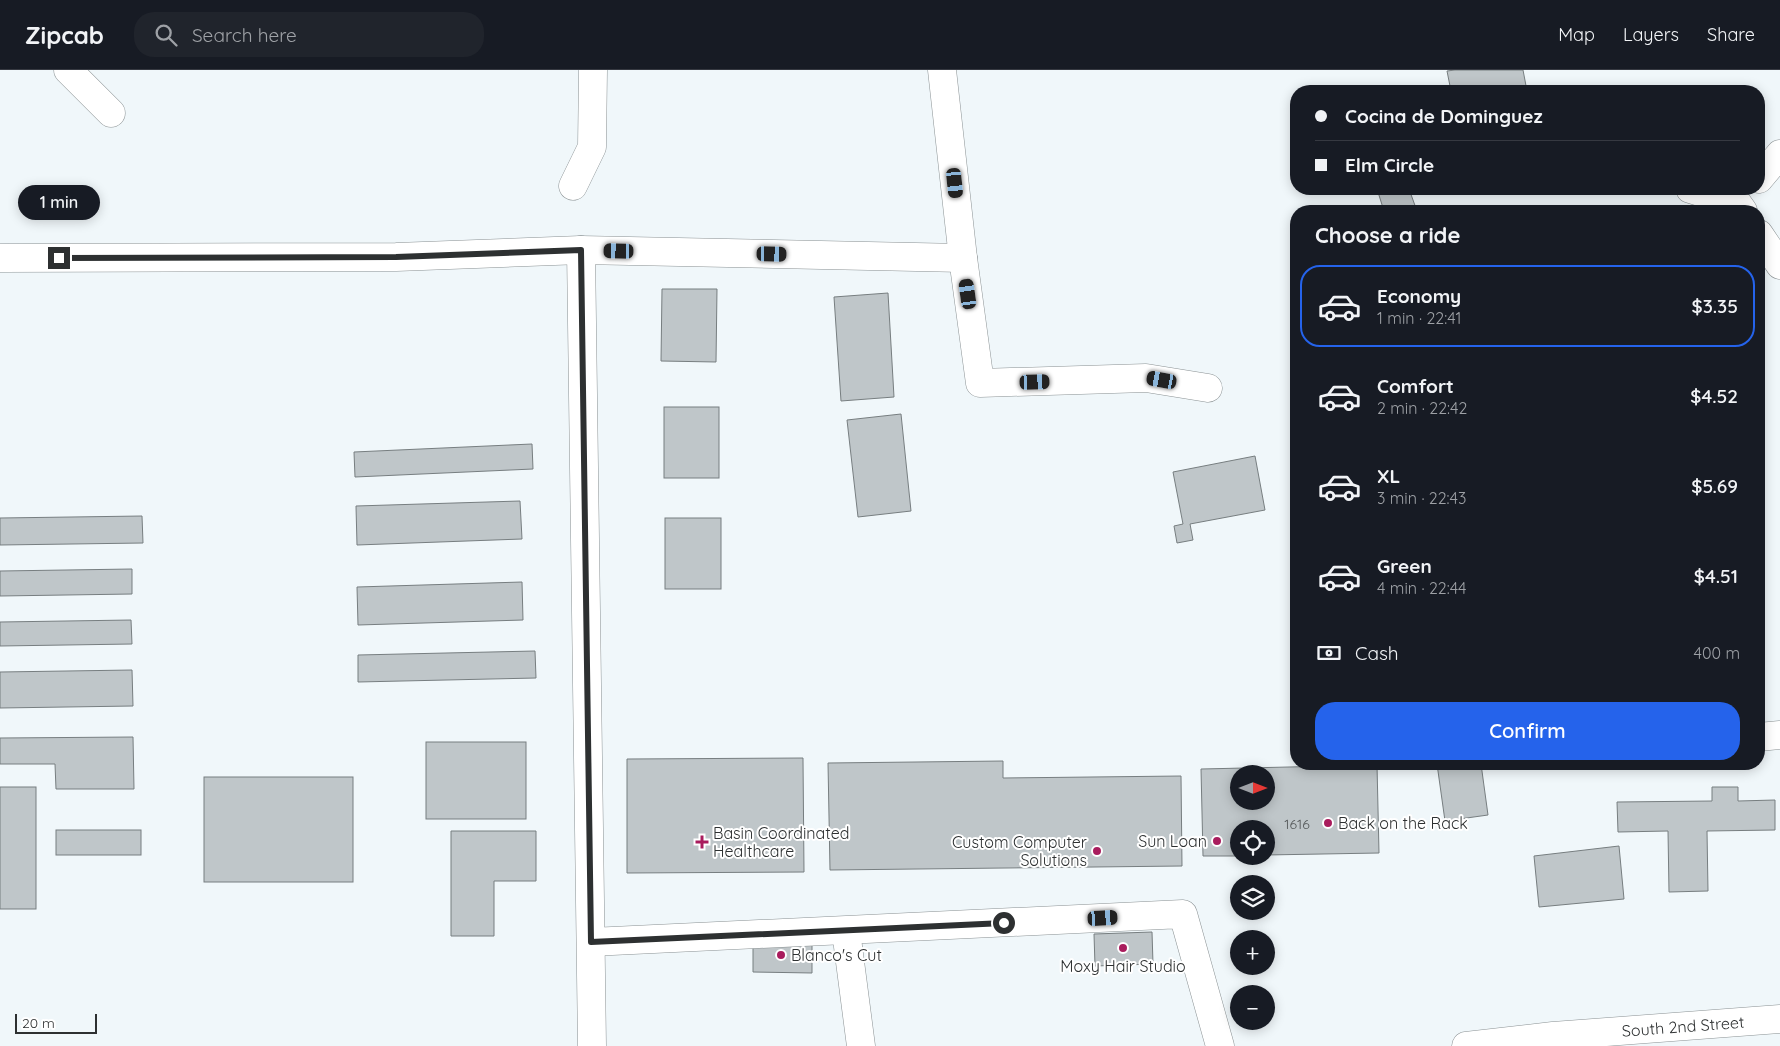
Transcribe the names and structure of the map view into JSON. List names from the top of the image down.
{
  "streets": {
    "street": ["South 2nd Street"]
  },
  "places": {
    "other": [
      "Back on the Rack",
      "Sun Loan",
      "Custom Computer Solutions",
      "Moxy Hair Studio",
      "Blanco's Cut"
    ],
    "health": ["Basin Coordinated Healthcare"]
  },
  "house_numbers": ["1616"],
  "scale_bar": "20 m",
  "north": "right",
  "page": {
    "header": "Zipcab",
    "search": "Search here",
    "nav": ["Map", "Layers", "Share"],
    "banner": ["Cocina de Dominguez", "Elm Circle"],
    "bubble": "1 min",
    "heading": "Choose a ride",
    "list": [
      {
        "name": "Economy",
        "note": "1 min · 22:41",
        "value": "$3.35"
      },
      {
        "name": "Comfort",
        "note": "2 min · 22:42",
        "value": "$4.52"
      },
      {
        "name": "XL",
        "note": "3 min · 22:43",
        "value": "$5.69"
      },
      {
        "name": "Green",
        "note": "4 min · 22:44",
        "value": "$4.51"
      }
    ],
    "pay": ["Cash", "400 m"],
    "buttons": "Confirm",
    "map_buttons": ["+", "−"],
    "scale": "20 m"
  }
}
